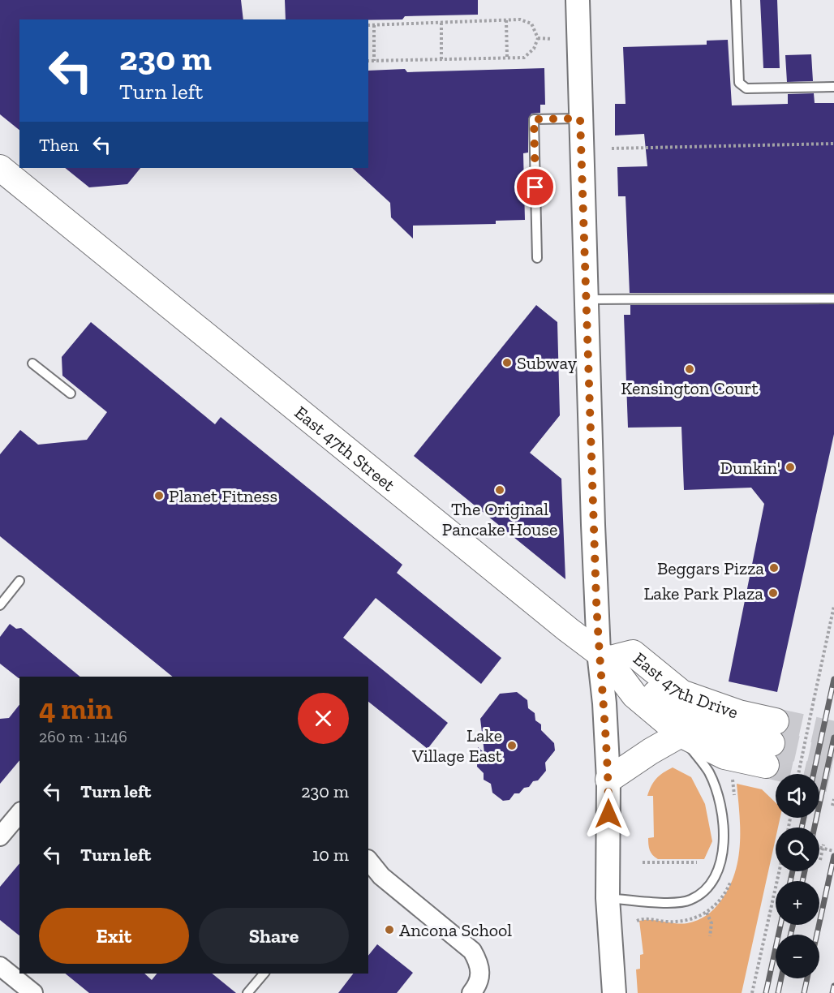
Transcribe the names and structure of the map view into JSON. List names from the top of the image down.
{
  "streets": {
    "main road": ["East 47th Street", "East 47th Drive"]
  },
  "crossings": [
    ["East 47th Street", "East 47th Drive"]
  ],
  "places": [
    "Subway",
    "Kensington Court",
    "Dunkin'",
    "The Original Pancake House",
    "Planet Fitness",
    "Beggars Pizza",
    "Lake Park Plaza",
    "Lake Village East",
    "Ancona School"
  ],
  "page": {
    "turn": ["230 m", "Turn left"],
    "then": "Then",
    "heading": ["4 min", "260 m · 11:46"],
    "list": [
      {
        "name": "Turn left",
        "value": "230 m"
      },
      {
        "name": "Turn left",
        "value": "10 m"
      }
    ],
    "map_buttons": ["+", "−"],
    "buttons": ["Exit", "Share"]
  }
}
